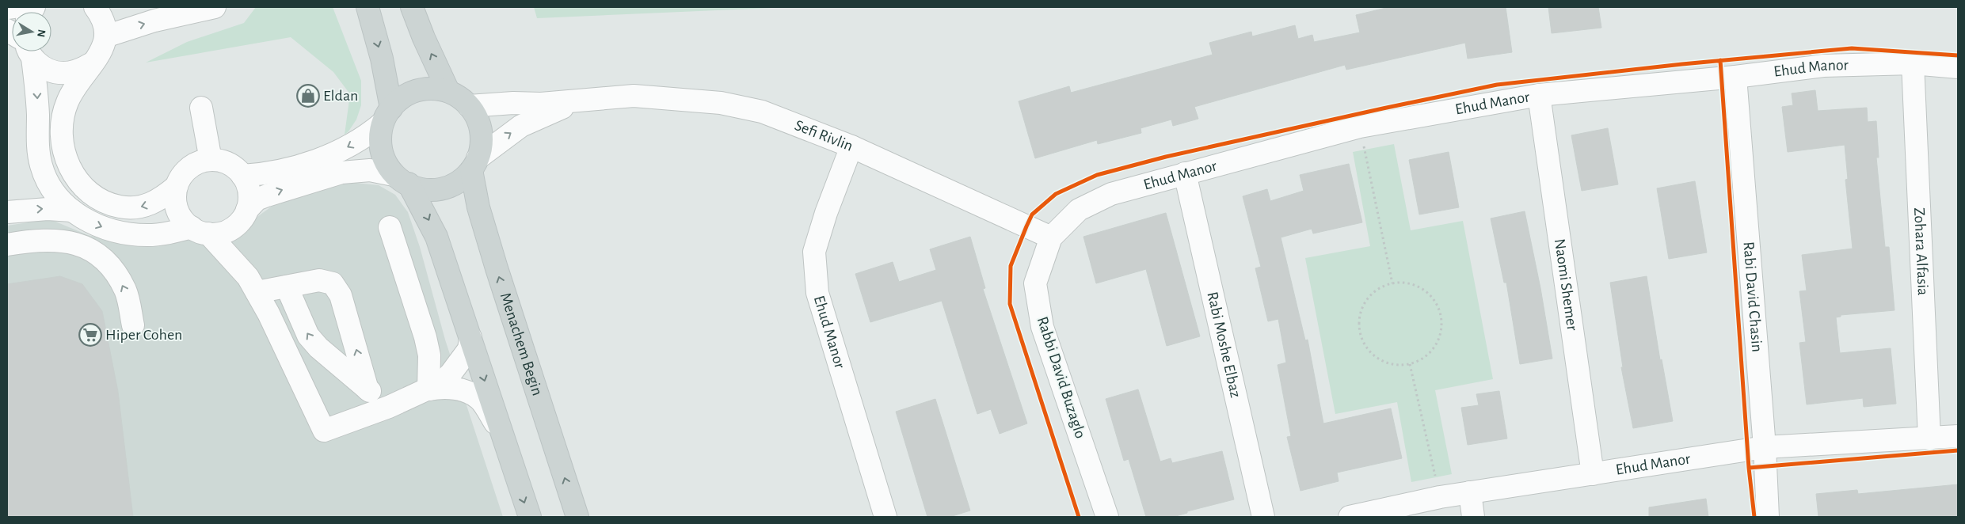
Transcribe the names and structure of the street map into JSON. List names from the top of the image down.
{
  "streets": {
    "main road": ["Menachem Begin"],
    "street": [
      "Ehud Manor",
      "Sefi Rivlin",
      "Zohara Alfasia",
      "Naomi Shemer",
      "Rabi David Chasin",
      "Rabi Moshe Elbaz",
      "Rabbi David Buzaglo"
    ]
  },
  "crossings": [
    ["Ehud Manor", "Sefi Rivlin"],
    ["Ehud Manor", "Zohara Alfasia"],
    ["Ehud Manor", "Naomi Shemer"],
    ["Ehud Manor", "Rabi David Chasin"],
    ["Ehud Manor", "Rabi Moshe Elbaz"],
    ["Ehud Manor", "Rabbi David Buzaglo"],
    ["Sefi Rivlin", "Menachem Begin"],
    ["Sefi Rivlin", "Rabbi David Buzaglo"]
  ],
  "places": {
    "shop": ["Eldan"],
    "supermarket": ["Hiper Cohen"]
  },
  "north": "right"
}
